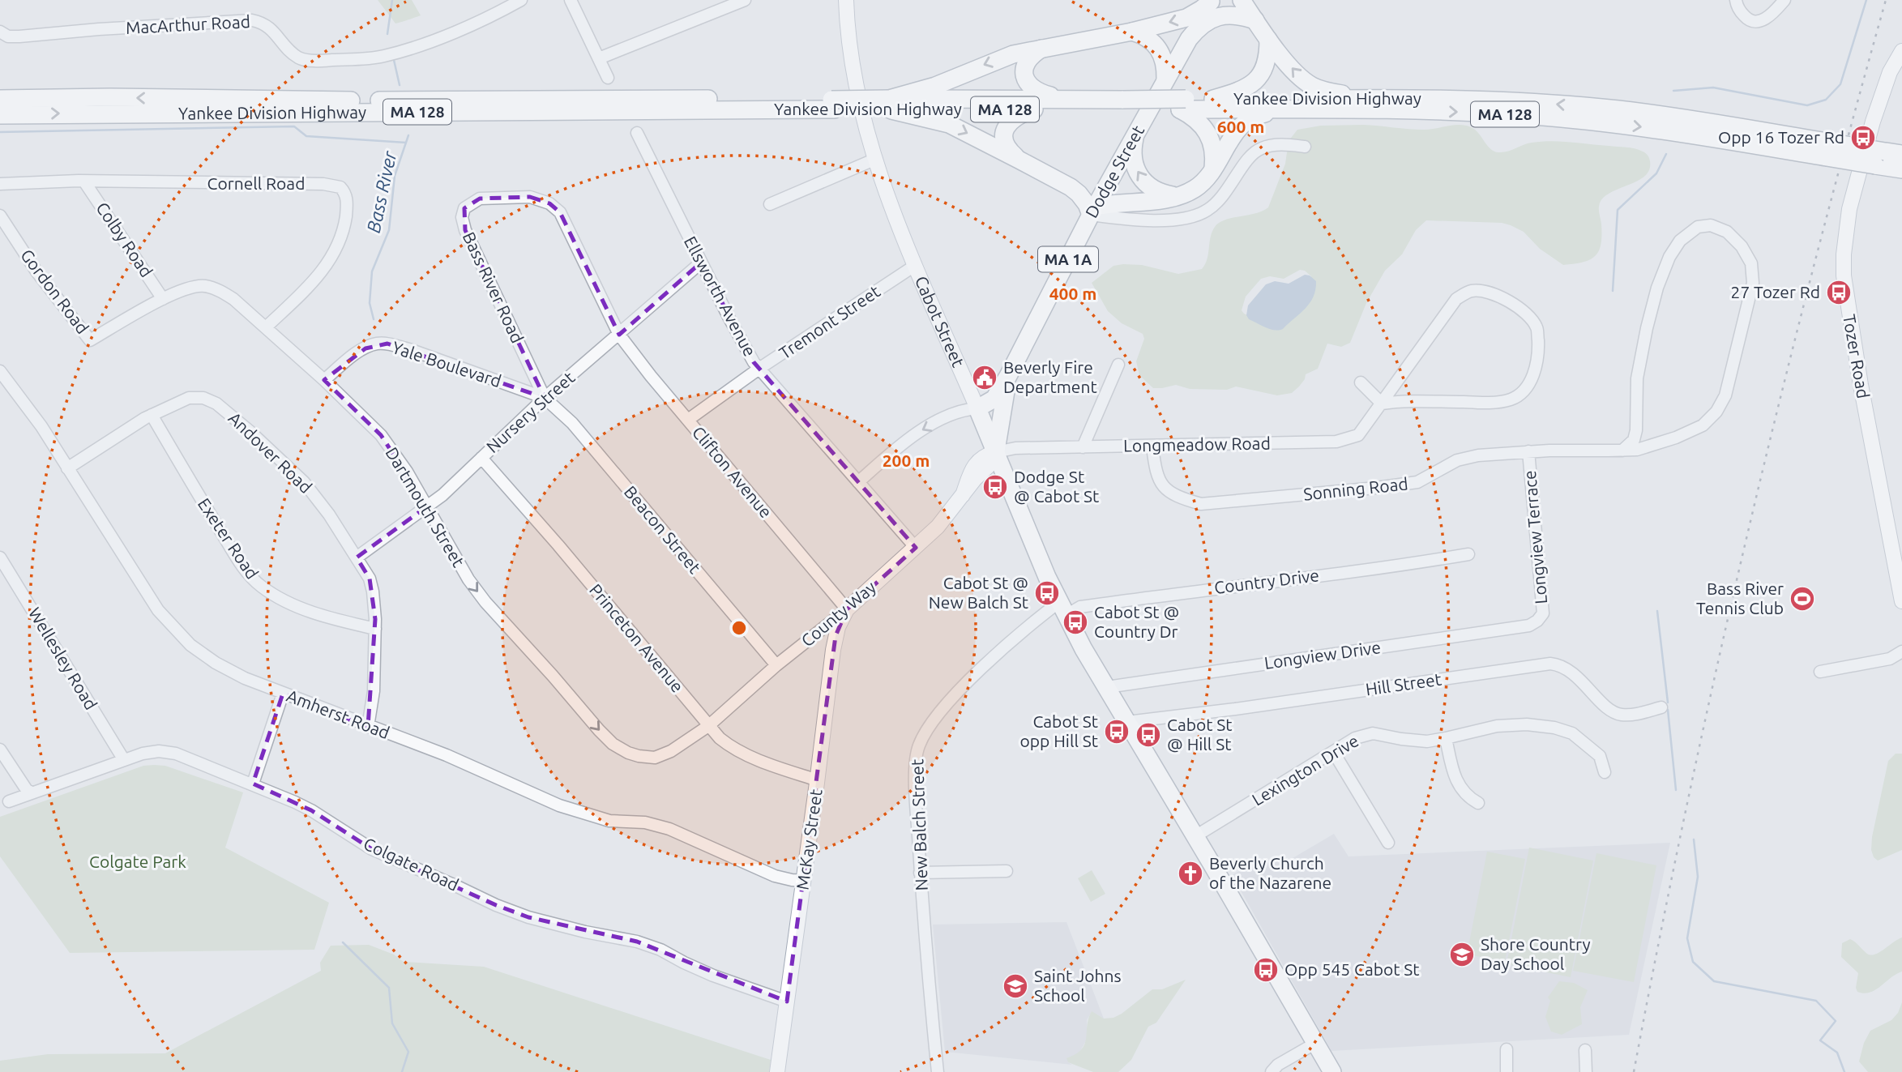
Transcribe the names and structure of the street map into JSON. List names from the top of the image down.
{
  "streets": {
    "highway": [
      "Yankee Division Highway",
      "MA 128",
      "Dodge Street",
      "MA 1A",
      "Cabot Street"
    ],
    "main road": ["Tozer Road", "County Way", "McKay Street"],
    "street": [
      "MacArthur Road",
      "Cornell Road",
      "Colby Road",
      "Bass River Road",
      "Gordon Road",
      "Ellsworth Avenue",
      "Tremont Street",
      "Yale Boulevard",
      "Nursery Street",
      "Longmeadow Road",
      "Andover Road",
      "Clifton Avenue",
      "Sonning Road",
      "Dartmouth Street",
      "Beacon Street",
      "Longview Terrace",
      "Exeter Road",
      "Country Drive",
      "Princeton Avenue",
      "Longview Drive",
      "Wellesley Road",
      "Hill Street",
      "Amherst Road",
      "Lexington Drive",
      "New Balch Street",
      "Colgate Road"
    ]
  },
  "crossings": [
    ["Dodge Street", "Cabot Street"],
    ["Dodge Street", "Longmeadow Road"],
    ["Dodge Street", "County Way"],
    ["Cornell Road", "Colby Road"],
    ["Cornell Road", "Dartmouth Street"],
    ["Colby Road", "Dartmouth Street"],
    ["Bass River Road", "Yale Boulevard"],
    ["Bass River Road", "Nursery Street"],
    ["Bass River Road", "Clifton Avenue"],
    ["Bass River Road", "Beacon Street"],
    ["Gordon Road", "Dartmouth Street"],
    ["Ellsworth Avenue", "Tremont Street"],
    ["Ellsworth Avenue", "Nursery Street"],
    ["Ellsworth Avenue", "County Way"],
    ["Cabot Street", "Tremont Street"],
    ["Cabot Street", "Longmeadow Road"],
    ["Cabot Street", "Country Drive"],
    ["Cabot Street", "County Way"],
    ["Cabot Street", "Longview Drive"],
    ["Cabot Street", "Hill Street"],
    ["Cabot Street", "Lexington Drive"],
    ["Cabot Street", "New Balch Street"],
    ["Tremont Street", "Clifton Avenue"],
    ["Yale Boulevard", "Nursery Street"],
    ["Yale Boulevard", "Dartmouth Street"],
    ["Yale Boulevard", "Beacon Street"],
    ["Nursery Street", "Andover Road"],
    ["Nursery Street", "Clifton Avenue"],
    ["Nursery Street", "Dartmouth Street"],
    ["Nursery Street", "Beacon Street"],
    ["Nursery Street", "Princeton Avenue"],
    ["Longmeadow Road", "Sonning Road"],
    ["Longmeadow Road", "County Way"],
    ["Andover Road", "Exeter Road"],
    ["Andover Road", "Amherst Road"],
    ["Clifton Avenue", "County Way"],
    ["Clifton Avenue", "McKay Street"],
    ["Sonning Road", "Longview Terrace"],
    ["Dartmouth Street", "County Way"],
    ["Dartmouth Street", "Princeton Avenue"],
    ["Beacon Street", "County Way"],
    ["Longview Terrace", "Longview Drive"],
    ["Country Drive", "New Balch Street"],
    ["County Way", "Princeton Avenue"],
    ["County Way", "McKay Street"],
    ["Princeton Avenue", "McKay Street"],
    ["Wellesley Road", "Colgate Road"],
    ["Amherst Road", "McKay Street"],
    ["McKay Street", "Colgate Road"]
  ],
  "one_way": ["Dartmouth Street"],
  "water": ["Bass River"],
  "parks": ["Colgate Park"],
  "places": {
    "bus stop": [
      "Opp 16 Tozer Rd",
      "27 Tozer Rd",
      "Dodge St @ Cabot St",
      "Cabot St @ New Balch St",
      "Cabot St @ Country Dr",
      "Cabot St opp Hill St",
      "Cabot St @ Hill St",
      "Opp 545 Cabot St"
    ],
    "public building": ["Beverly Fire Department"],
    "sports": ["Bass River Tennis Club"],
    "church": ["Beverly Church of the Nazarene"],
    "school or university": ["Shore Country Day School", "Saint Johns School"]
  },
  "rings": ["600 m", "400 m", "200 m"]
}
